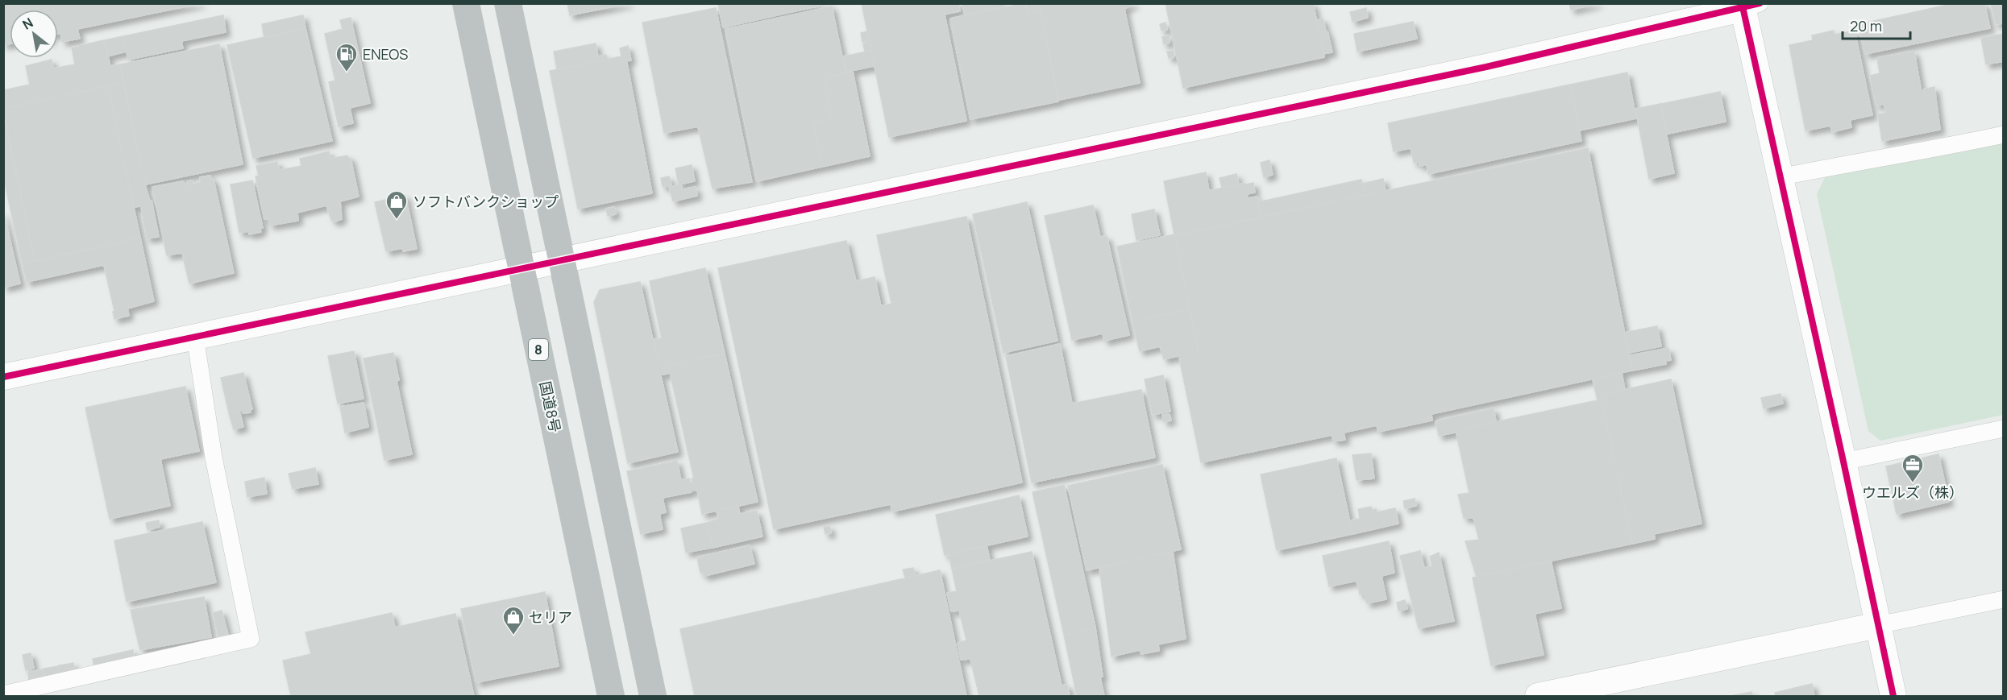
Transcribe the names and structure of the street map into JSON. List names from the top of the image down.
{
  "streets": {
    "highway": ["8", "国道8号"]
  },
  "places": {
    "fuel station": ["ENEOS"],
    "shop": ["ソフトバンクショップ", "セリア"],
    "office": ["ウエルズ（株）"]
  },
  "scale_bar": "20 m",
  "north": "top left"
}
